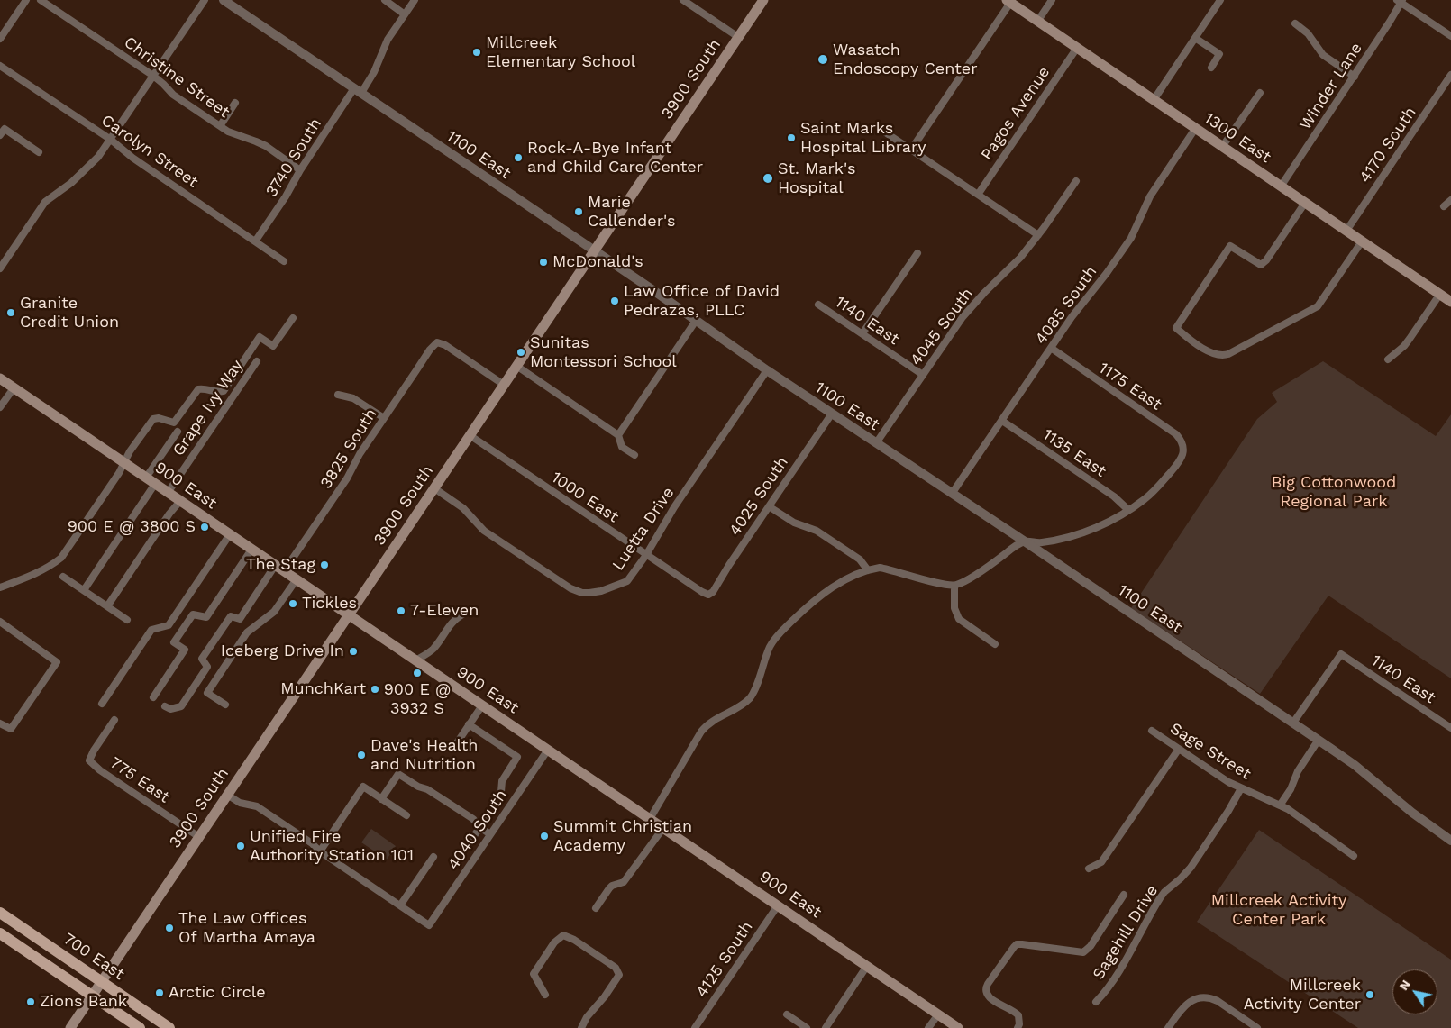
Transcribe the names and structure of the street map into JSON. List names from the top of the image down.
{
  "streets": {
    "main road": [
      "3900 South",
      "1300 East",
      "900 East",
      "700 East"
    ],
    "street": [
      "Christine Street",
      "Winder Lane",
      "Pagos Avenue",
      "4170 South",
      "Carolyn Street",
      "1100 East",
      "3740 South",
      "4085 South",
      "1140 East",
      "4045 South",
      "1175 East",
      "Grape Ivy Way",
      "3825 South",
      "1135 East",
      "4025 South",
      "1000 East",
      "Luetta Drive",
      "Sage Street",
      "775 East",
      "4040 South",
      "Sagehill Drive",
      "4125 South"
    ]
  },
  "crossings": [
    ["Christine Street", "3740 South"],
    ["3900 South", "1100 East"],
    ["3900 South", "3825 South"],
    ["3900 South", "900 East"],
    ["3900 South", "1000 East"],
    ["3900 South", "Luetta Drive"],
    ["3900 South", "775 East"],
    ["3900 South", "700 East"],
    ["Winder Lane", "1300 East"],
    ["Pagos Avenue", "1300 East"],
    ["1300 East", "4170 South"],
    ["1300 East", "4085 South"],
    ["Carolyn Street", "3740 South"],
    ["1100 East", "3740 South"],
    ["1100 East", "4085 South"],
    ["1100 East", "1140 East"],
    ["1100 East", "4045 South"],
    ["1100 East", "4025 South"],
    ["1100 East", "Luetta Drive"],
    ["4085 South", "1175 East"],
    ["4085 South", "1135 East"],
    ["1140 East", "4045 South"],
    ["1175 East", "1135 East"],
    ["Grape Ivy Way", "900 East"],
    ["3825 South", "900 East"],
    ["900 East", "4040 South"],
    ["900 East", "4125 South"],
    ["4025 South", "1000 East"],
    ["1000 East", "Luetta Drive"],
    ["Sage Street", "Sagehill Drive"]
  ],
  "parks": ["Big Cottonwood Regional Park", "Millcreek Activity Center Park"],
  "places": [
    "Millcreek Elementary School",
    "Wasatch Endoscopy Center",
    "Saint Marks Hospital Library",
    "Rock-A-Bye Infant and Child Care Center",
    "St. Mark's Hospital",
    "Marie Callender's",
    "McDonald's",
    "Law Office of David Pedrazas, PLLC",
    "Granite Credit Union",
    "Sunitas Montessori School",
    "900 E @ 3800 S",
    "The Stag",
    "Tickles",
    "7-Eleven",
    "Iceberg Drive In",
    "900 E @ 3932 S",
    "MunchKart",
    "Dave's Health and Nutrition",
    "Summit Christian Academy",
    "Unified Fire Authority Station 101",
    "The Law Offices Of Martha Amaya",
    "Arctic Circle",
    "Millcreek Activity Center",
    "Zions Bank"
  ],
  "north": "top left"
}
